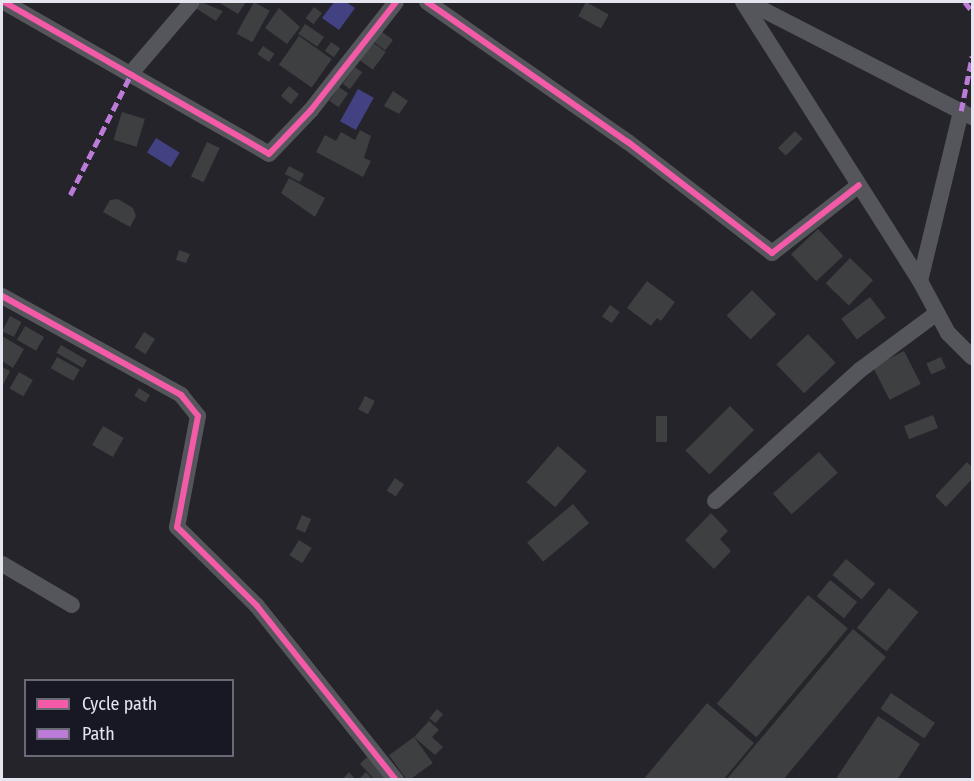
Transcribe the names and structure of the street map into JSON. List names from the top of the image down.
{
  "legend": ["Cycle path", "Path"]
}
